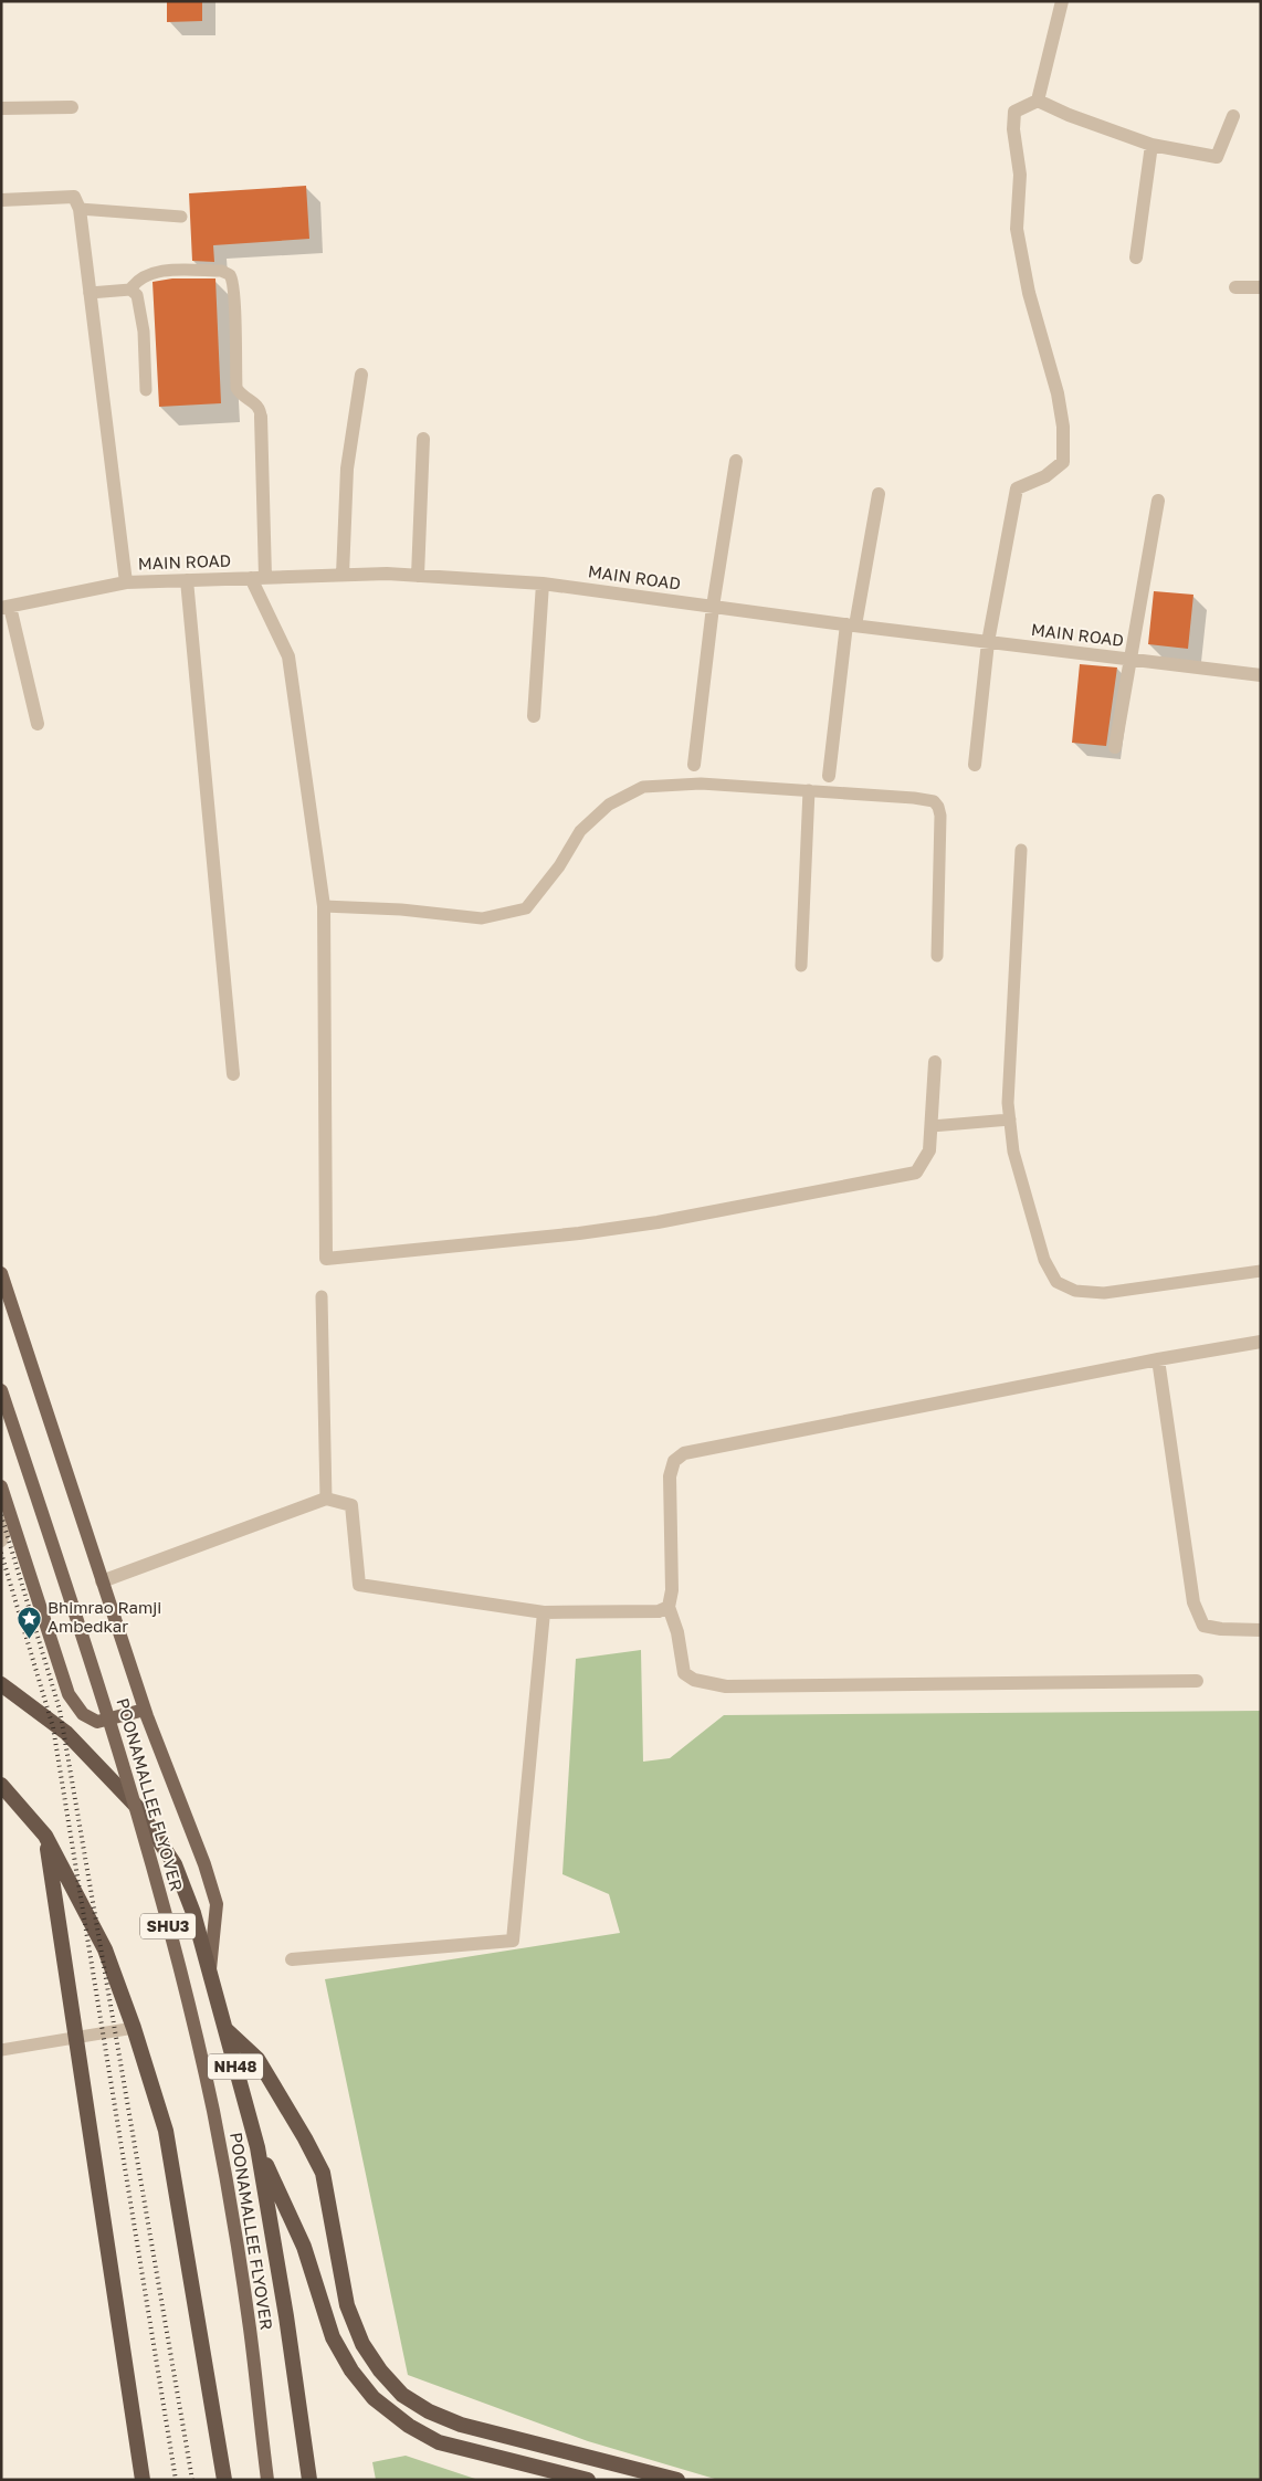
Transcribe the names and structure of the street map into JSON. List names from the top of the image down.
{
  "streets": {
    "highway": ["NH48"],
    "main road": ["POONAMALLEE FLYOVER", "SHU3"],
    "street": ["MAIN ROAD"]
  },
  "crossings": [
    ["SHU3", "NH48"]
  ],
  "places": {
    "place": ["Bhimrao Ramji Ambedkar"]
  }
}
